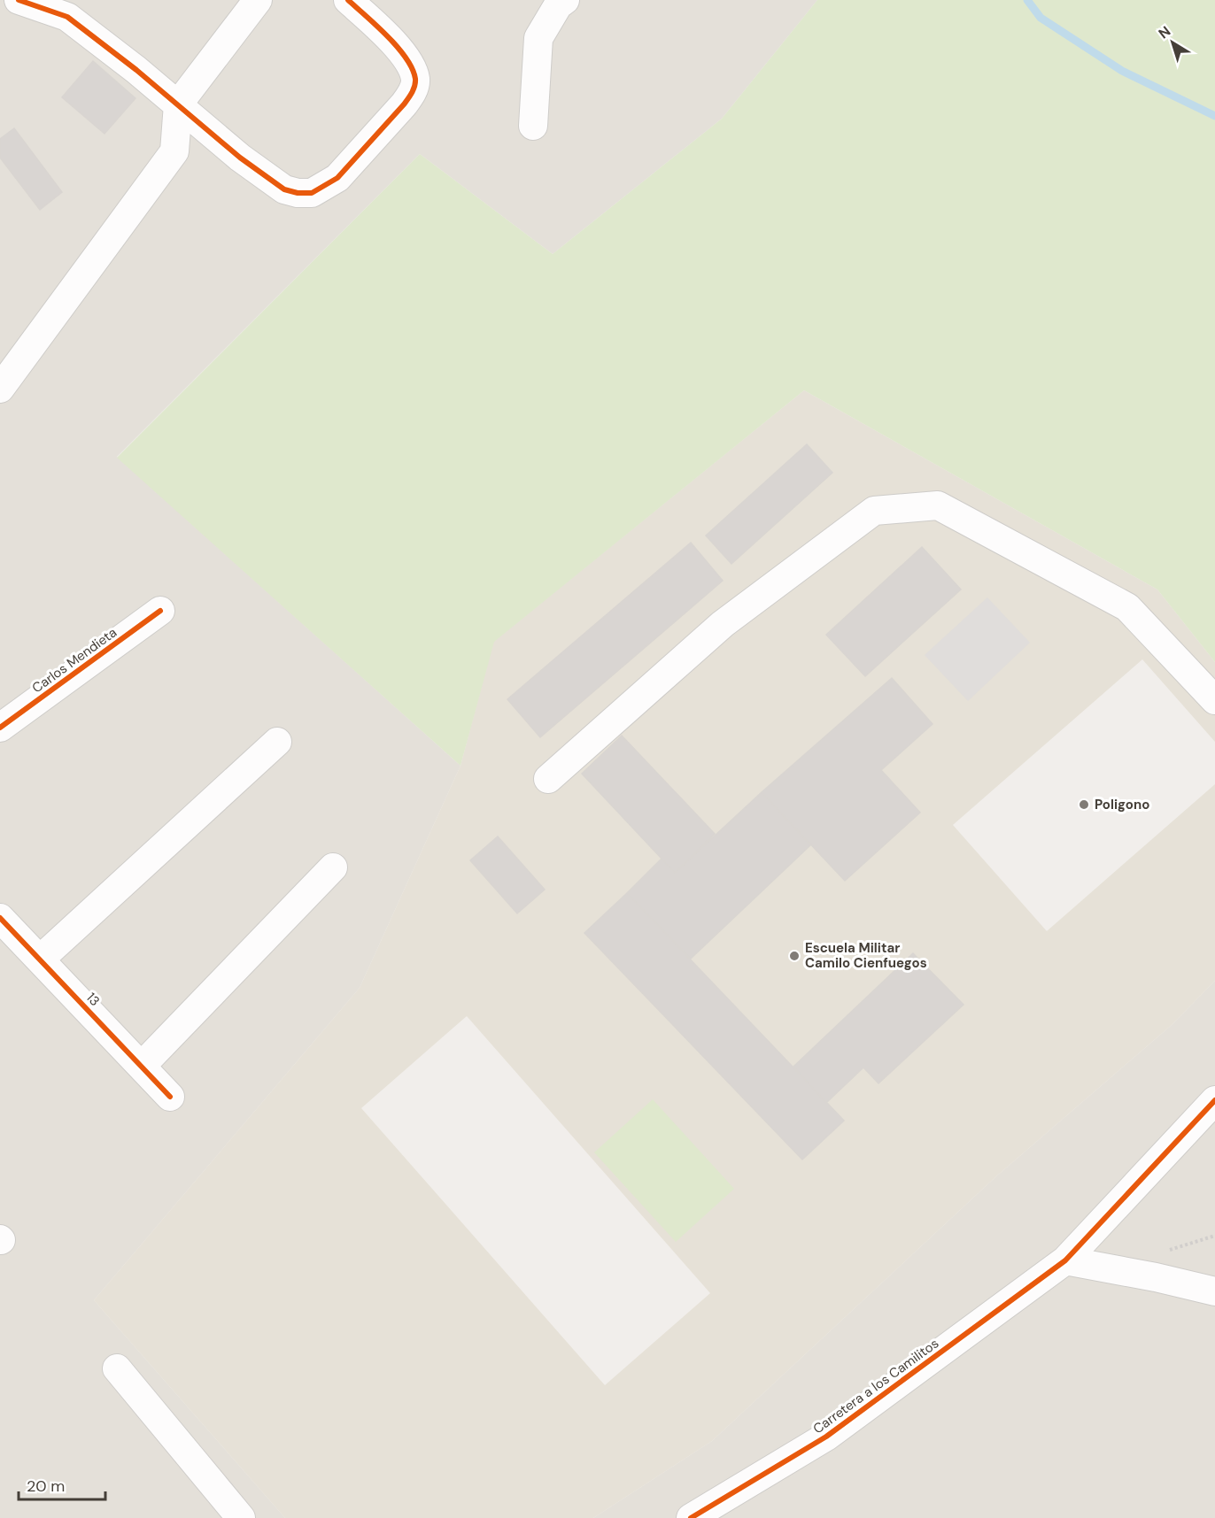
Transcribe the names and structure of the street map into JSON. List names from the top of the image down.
{
  "streets": {
    "street": ["Carlos Mendieta", "13", "Carretera a los Camilitos"]
  },
  "places": ["Poligono", "Escuela Militar Camilo Cienfuegos"],
  "scale_bar": "20 m",
  "north": "top left"
}
